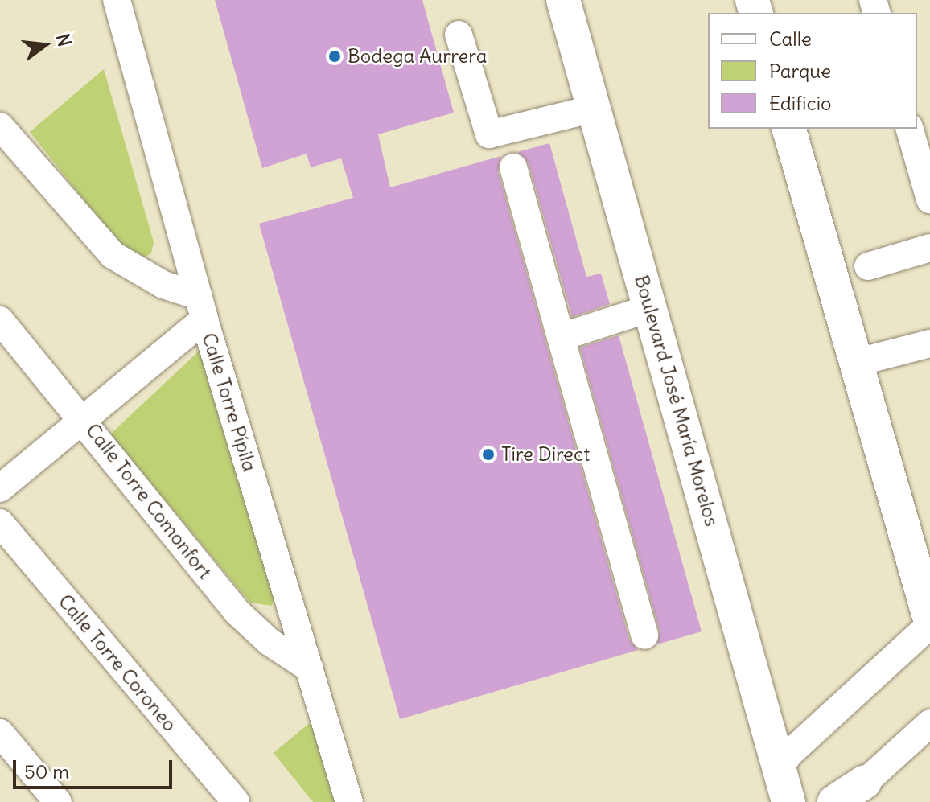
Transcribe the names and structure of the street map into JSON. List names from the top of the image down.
{
  "streets": {
    "main road": ["Boulevard José María Morelos"],
    "street": ["Calle Torre Pípila", "Calle Torre Comonfort", "Calle Torre Coroneo"]
  },
  "crossings": [
    ["Calle Torre Pípila", "Calle Torre Comonfort"]
  ],
  "places": ["Bodega Aurrera", "Tire Direct"],
  "legend": ["Calle", "Parque", "Edificio"],
  "scale_bar": "50 m",
  "north": "right"
}
